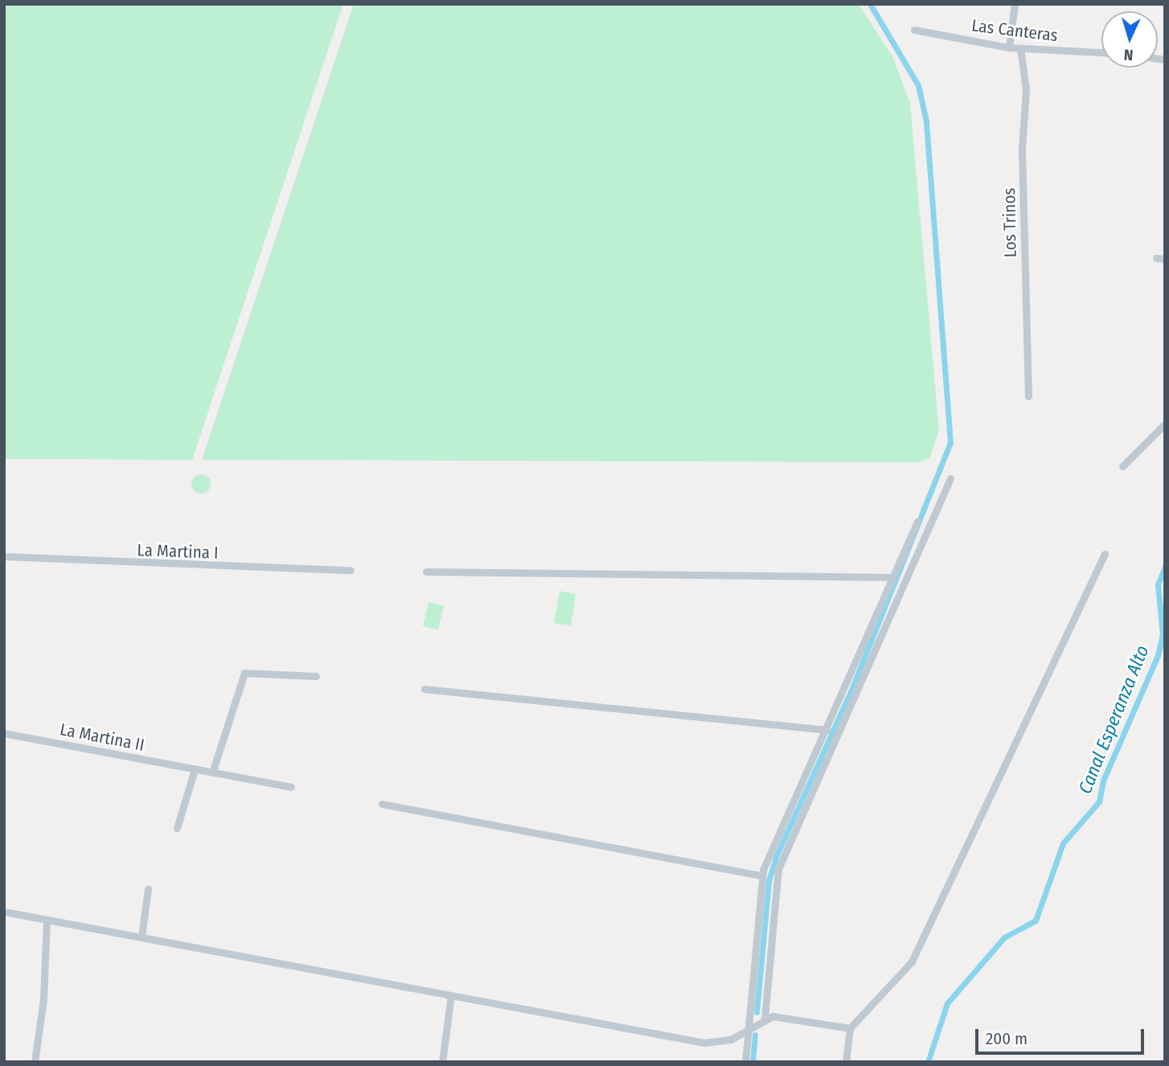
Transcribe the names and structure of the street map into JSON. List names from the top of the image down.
{
  "streets": {
    "street": [
      "Las Canteras",
      "Los Trinos",
      "La Martina I",
      "La Martina II"
    ]
  },
  "crossings": [
    ["Las Canteras", "Los Trinos"]
  ],
  "water": ["Canal Esperanza Alto"],
  "scale_bar": "200 m",
  "north": "bottom"
}
